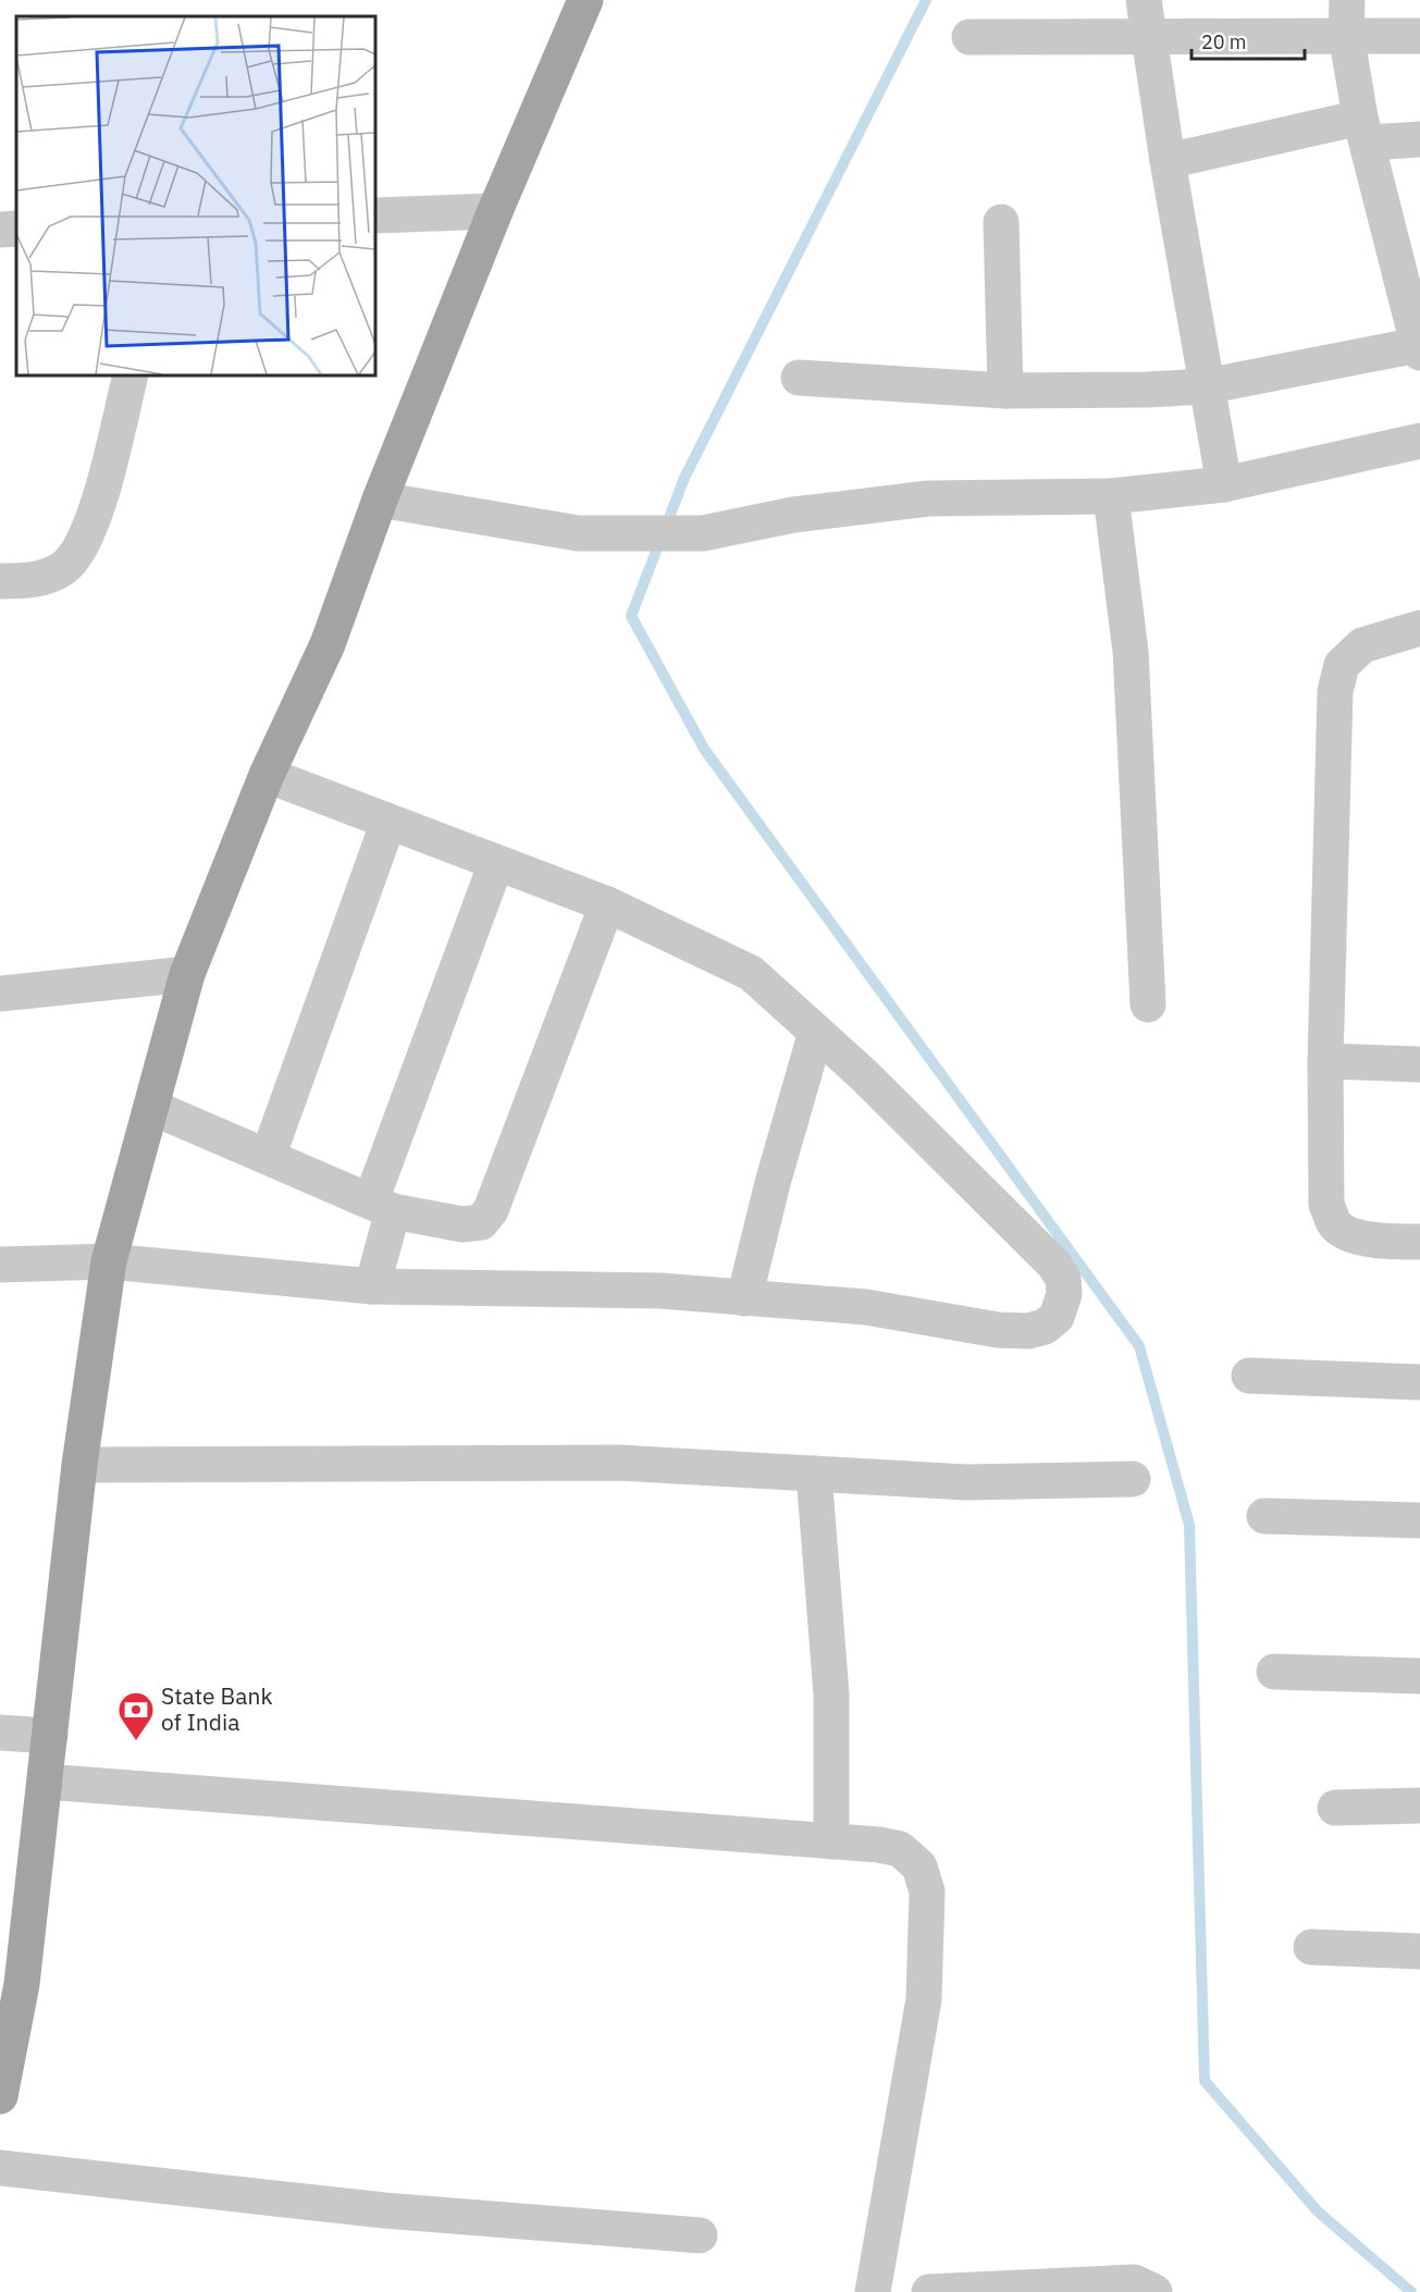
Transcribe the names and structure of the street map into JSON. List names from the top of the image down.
{
  "places": {
    "bank": ["State Bank of India"]
  },
  "scale_bar": "20 m"
}
